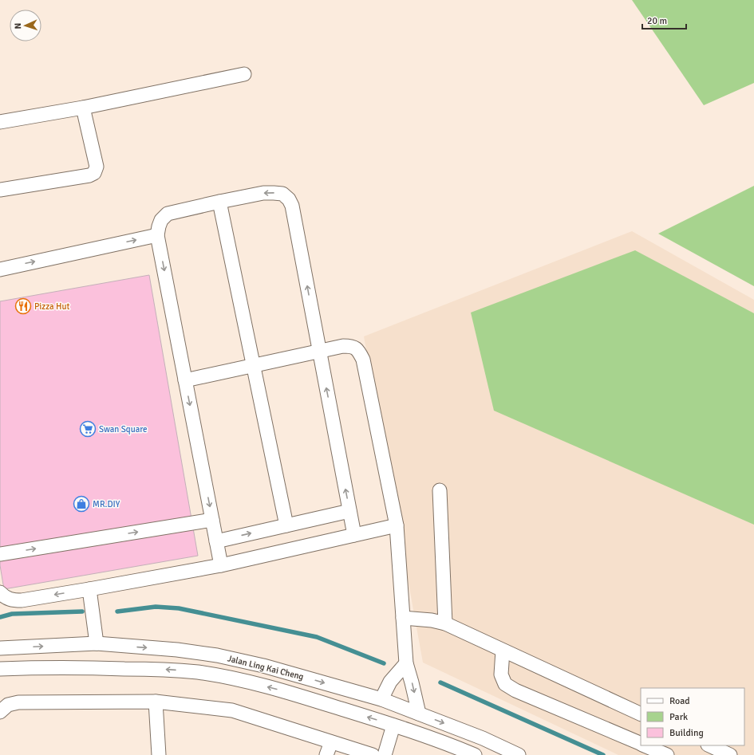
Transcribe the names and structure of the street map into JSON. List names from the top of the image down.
{
  "streets": {
    "street": ["Jalan Ling Kai Cheng"]
  },
  "places": {
    "restaurant": ["Pizza Hut"],
    "supermarket": ["Swan Square"],
    "shop": ["MR.DIY"]
  },
  "legend": ["Road", "Park", "Building"],
  "scale_bar": "20 m",
  "north": "left"
}
